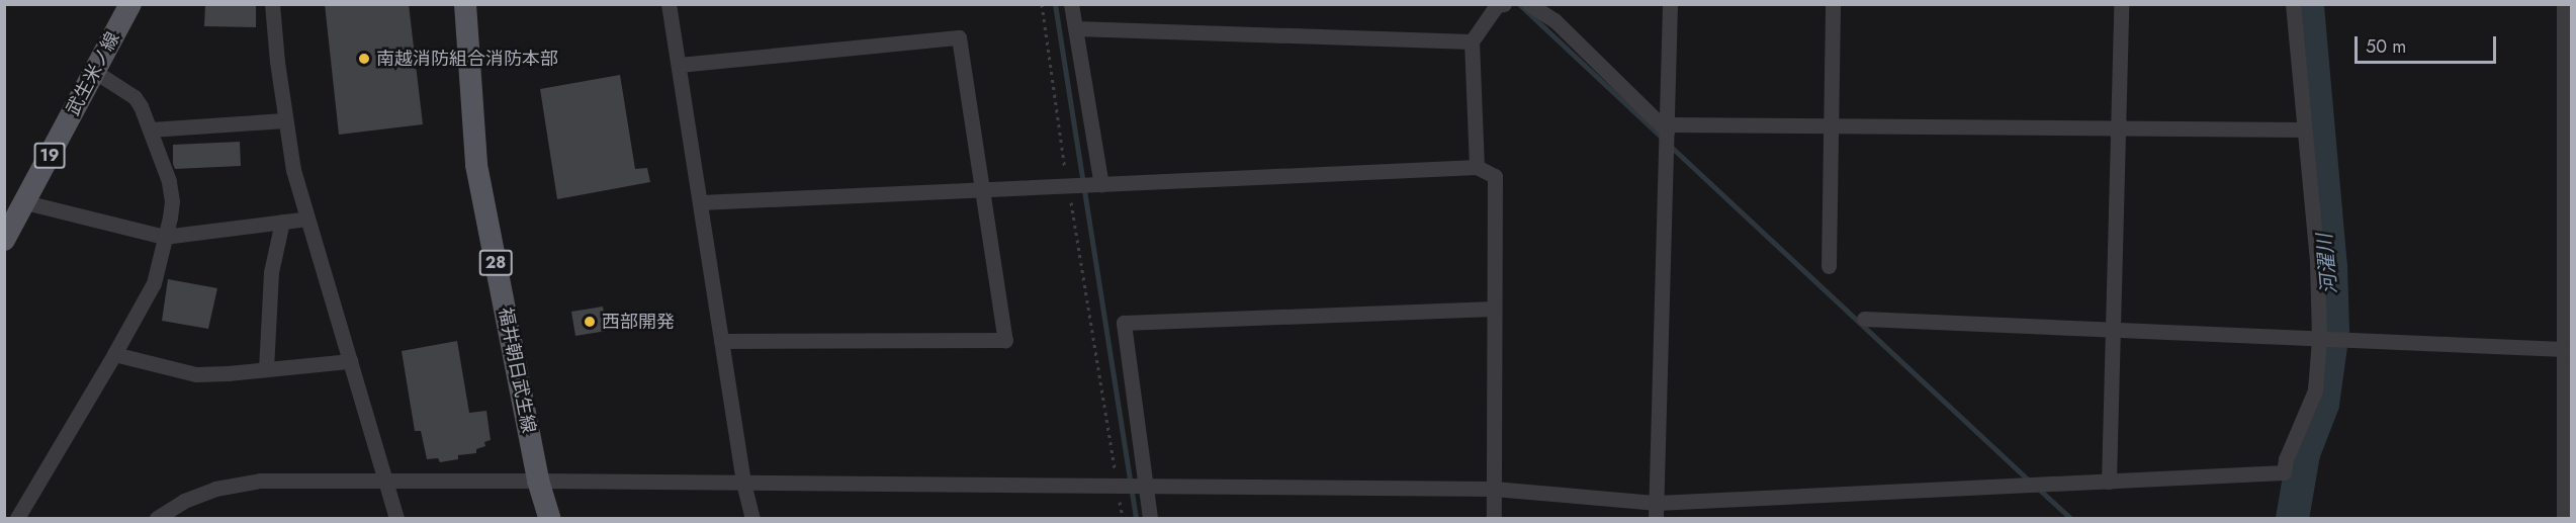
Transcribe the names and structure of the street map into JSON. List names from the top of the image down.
{
  "streets": {
    "main road": [
      "武生米ノ線",
      "19",
      "28",
      "福井朝日武生線"
    ]
  },
  "water": ["河濯川"],
  "places": ["南越消防組合消防本部", "西部開発"],
  "scale_bar": "50 m"
}
